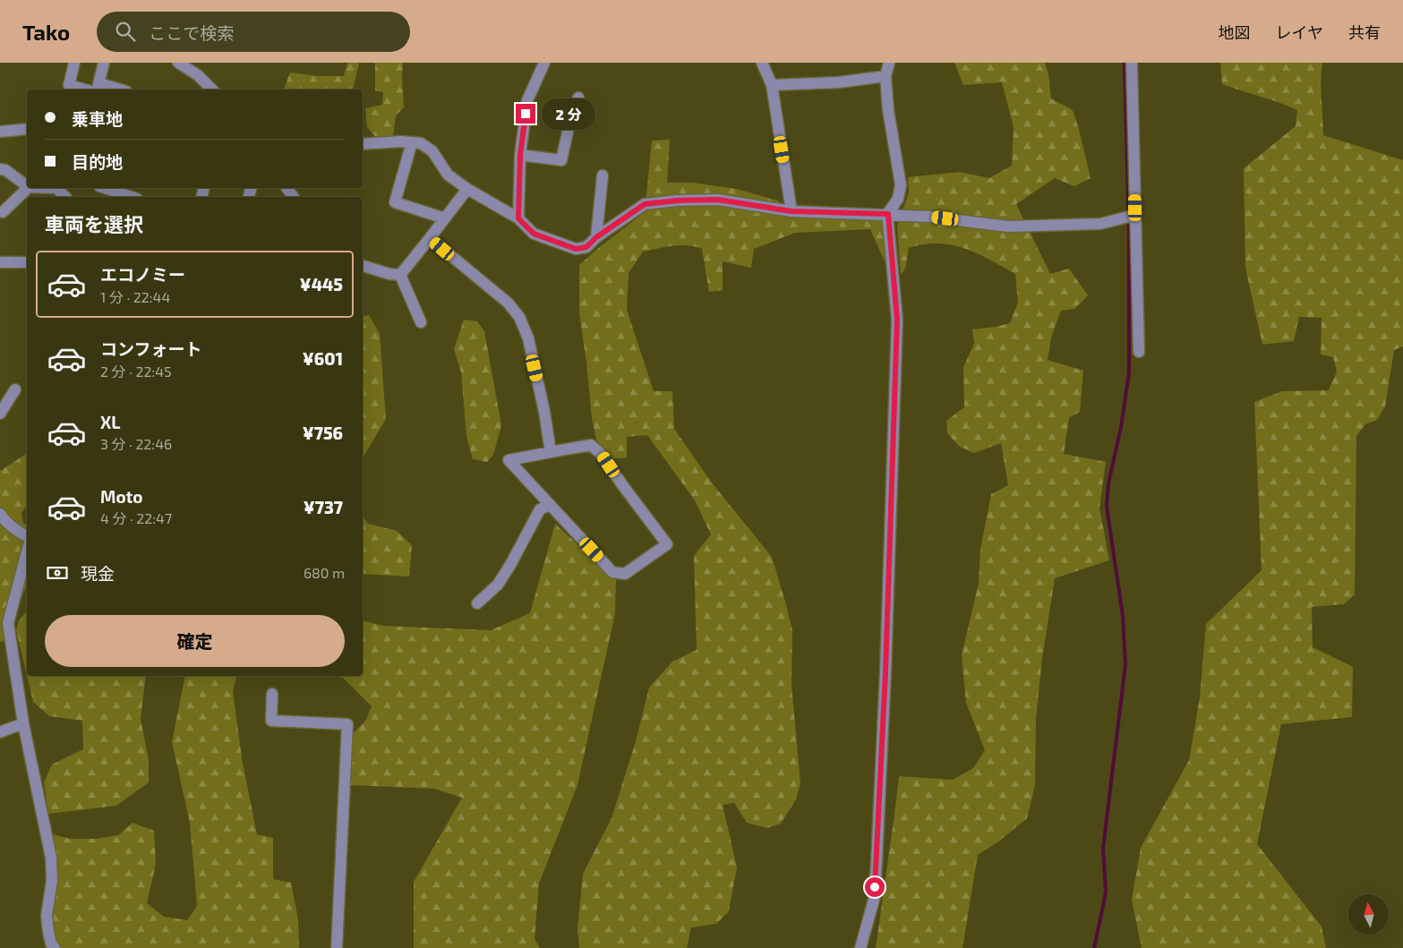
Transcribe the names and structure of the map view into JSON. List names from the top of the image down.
{
  "north": "top",
  "page": {
    "header": "Tako",
    "search": "ここで検索",
    "nav": ["地図", "レイヤ", "共有"],
    "banner": ["乗車地", "目的地"],
    "bubble": "2 分",
    "heading": "車両を選択",
    "list": [
      {
        "name": "エコノミー",
        "note": "1 分 · 22:44",
        "value": "¥445"
      },
      {
        "name": "コンフォート",
        "note": "2 分 · 22:45",
        "value": "¥601"
      },
      {
        "name": "XL",
        "note": "3 分 · 22:46",
        "value": "¥756"
      },
      {
        "name": "Moto",
        "note": "4 分 · 22:47",
        "value": "¥737"
      }
    ],
    "pay": ["現金", "680 m"],
    "buttons": "確定"
  }
}
